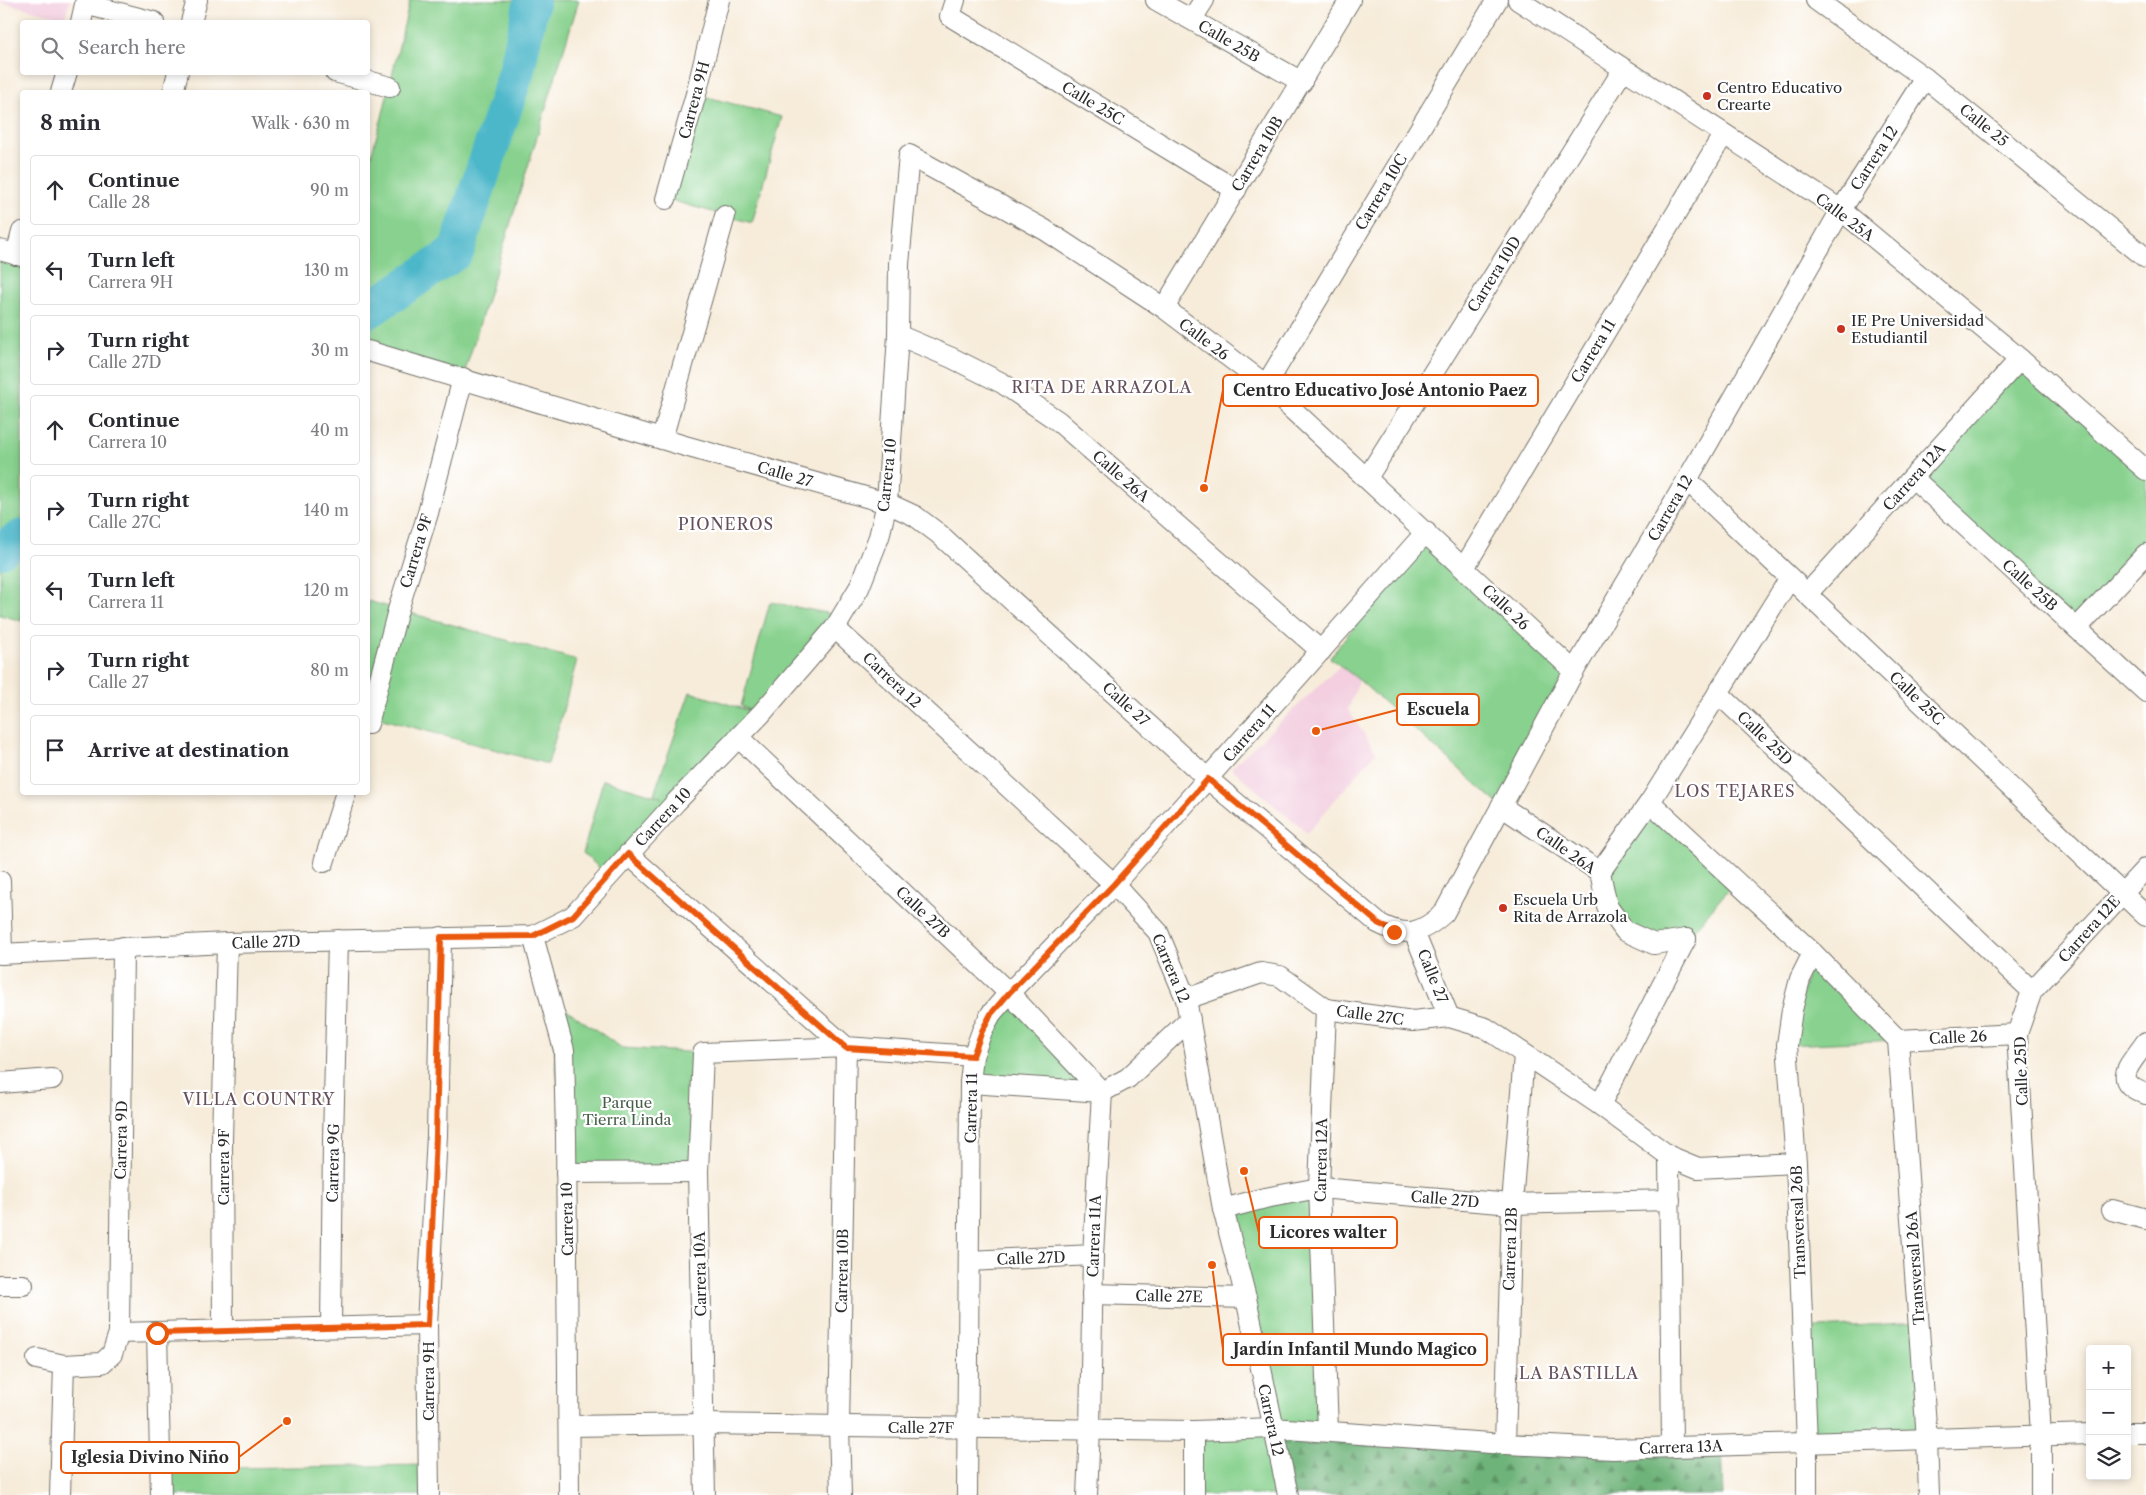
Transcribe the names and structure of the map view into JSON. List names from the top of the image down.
{
  "streets": {
    "street": [
      "Calle 25B",
      "Carrera 9H",
      "Calle 25C",
      "Calle 25",
      "Carrera 10B",
      "Carrera 12",
      "Carrera 10C",
      "Calle 25A",
      "Carrera 10D",
      "Calle 26",
      "Carrera 11",
      "Calle 27",
      "Carrera 10",
      "Calle 26A",
      "Carrera 12A",
      "Carrera 9F",
      "Calle 25D",
      "Calle 27B",
      "Carrera 12E",
      "Calle 27D",
      "Calle 27C",
      "Carrera 9D",
      "Carrera 9G",
      "Transversal 26B",
      "Carrera 11A",
      "Carrera 12B",
      "Transversal 26A",
      "Carrera 10A",
      "Calle 27E",
      "Calle 27F",
      "Carrera 13A"
    ]
  },
  "crossings": [
    ["Calle 25B", "Carrera 10B"],
    ["Calle 25B", "Carrera 12A"],
    ["Carrera 9H", "Calle 27D"],
    ["Calle 25C", "Carrera 10B"],
    ["Calle 25C", "Carrera 12"],
    ["Calle 25C", "Carrera 12A"],
    ["Calle 25C", "Carrera 12E"],
    ["Calle 25", "Carrera 12"],
    ["Carrera 10B", "Calle 26"],
    ["Carrera 10B", "Carrera 10A"],
    ["Carrera 10B", "Calle 27F"],
    ["Carrera 12", "Calle 25A"],
    ["Carrera 12", "Calle 26"],
    ["Carrera 12", "Carrera 11"],
    ["Carrera 12", "Calle 27"],
    ["Carrera 12", "Carrera 10"],
    ["Carrera 12", "Calle 26A"],
    ["Carrera 12", "Calle 27D"],
    ["Carrera 12", "Calle 27C"],
    ["Carrera 12", "Calle 27E"],
    ["Carrera 12", "Calle 27F"],
    ["Carrera 12", "Carrera 13A"],
    ["Carrera 10C", "Calle 26"],
    ["Calle 25A", "Carrera 10D"],
    ["Calle 25A", "Carrera 11"],
    ["Calle 25A", "Carrera 12A"],
    ["Carrera 10D", "Calle 26"],
    ["Calle 26", "Carrera 11"],
    ["Calle 26", "Carrera 10"],
    ["Calle 26", "Calle 25D"],
    ["Calle 26", "Transversal 26A"],
    ["Carrera 11", "Calle 27"],
    ["Carrera 11", "Calle 26A"],
    ["Carrera 11", "Calle 27B"],
    ["Carrera 11", "Calle 27D"],
    ["Carrera 11", "Calle 27F"],
    ["Calle 27", "Carrera 10"],
    ["Calle 27", "Calle 26A"],
    ["Calle 27", "Carrera 9F"],
    ["Calle 27", "Calle 27C"],
    ["Calle 27", "Transversal 26B"],
    ["Calle 27", "Carrera 12B"],
    ["Carrera 10", "Calle 26A"],
    ["Carrera 10", "Calle 27B"],
    ["Carrera 10", "Calle 27D"],
    ["Carrera 10", "Calle 27F"],
    ["Carrera 12A", "Calle 27D"],
    ["Carrera 12A", "Calle 27C"],
    ["Carrera 12A", "Carrera 13A"],
    ["Carrera 9F", "Calle 27D"],
    ["Calle 25D", "Carrera 12E"],
    ["Calle 25D", "Carrera 13A"],
    ["Calle 27B", "Carrera 11A"],
    ["Calle 27D", "Carrera 9D"],
    ["Calle 27D", "Carrera 9G"],
    ["Calle 27D", "Carrera 11A"],
    ["Calle 27D", "Carrera 12B"],
    ["Transversal 26B", "Carrera 13A"],
    ["Carrera 11A", "Calle 27E"],
    ["Carrera 11A", "Calle 27F"],
    ["Carrera 12B", "Carrera 13A"],
    ["Transversal 26A", "Carrera 13A"],
    ["Carrera 10A", "Calle 27F"],
    ["Calle 27F", "Carrera 13A"]
  ],
  "districts": [
    "RITA DE ARRAZOLA",
    "PIONEROS",
    "LOS TEJARES",
    "VILLA COUNTRY",
    "LA BASTILLA"
  ],
  "parks": ["Parque Tierra Linda"],
  "places": [
    "Centro Educativo Crearte",
    "IE Pre Universidad Estudiantil",
    "Centro Educativo José Antonio Paez",
    "Escuela",
    "Escuela Urb Rita de Arrazola",
    "Licores walter",
    "Jardín Infantil Mundo Magico",
    "Iglesia Divino Niño"
  ],
  "page": {
    "search": "Search here",
    "heading": ["8 min", "Walk · 630 m"],
    "list": [
      ["Continue", "Calle 28", "90 m"],
      ["Turn left", "Carrera 9H", "130 m"],
      ["Turn right", "Calle 27D", "30 m"],
      ["Continue", "Carrera 10", "40 m"],
      ["Turn right", "Calle 27C", "140 m"],
      ["Turn left", "Carrera 11", "120 m"],
      ["Turn right", "Calle 27", "80 m"],
      "Arrive at destination"
    ],
    "map_buttons": ["+", "−"]
  }
}
